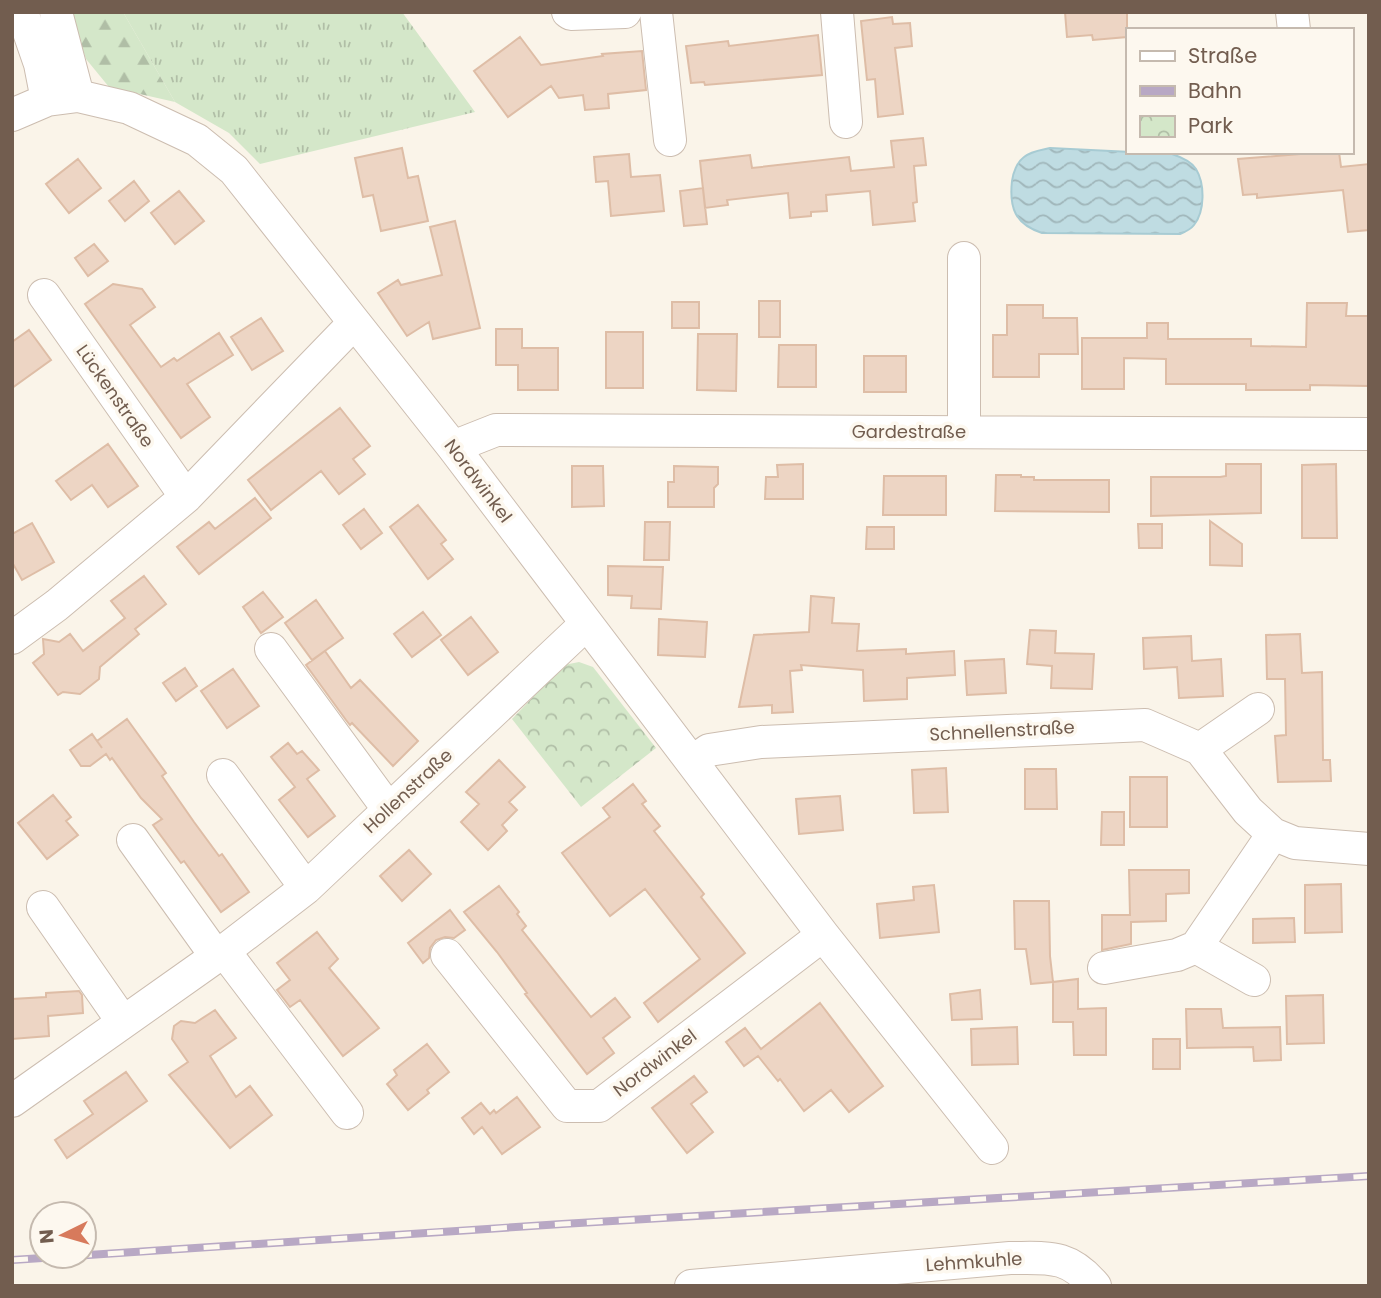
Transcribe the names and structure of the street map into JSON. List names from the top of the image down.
{
  "streets": {
    "street": [
      "Lückenstraße",
      "Gardestraße",
      "Nordwinkel",
      "Schnellenstraße",
      "Hollenstraße",
      "Lehmkuhle"
    ]
  },
  "crossings": [
    ["Gardestraße", "Nordwinkel"],
    ["Nordwinkel", "Schnellenstraße"],
    ["Nordwinkel", "Hollenstraße"]
  ],
  "legend": ["Straße", "Bahn", "Park"],
  "north": "left"
}
